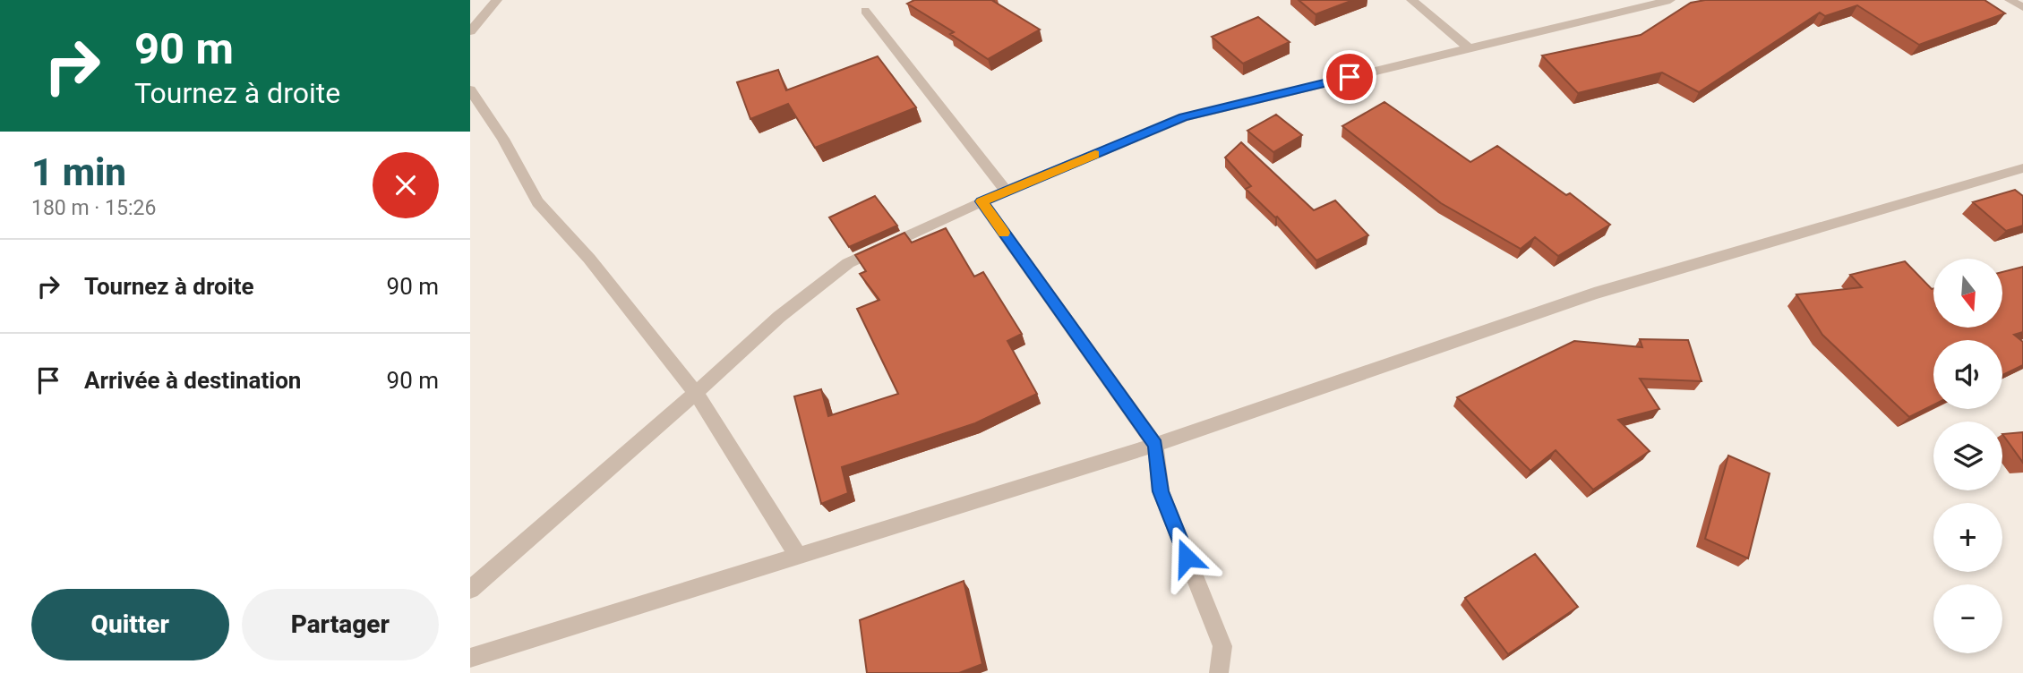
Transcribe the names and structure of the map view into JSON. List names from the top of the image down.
{
  "north": "bottom",
  "page": {
    "turn": ["90 m", "Tournez à droite"],
    "heading": ["1 min", "180 m · 15:26"],
    "list": [
      {
        "name": "Tournez à droite",
        "value": "90 m"
      },
      {
        "name": "Arrivée à destination",
        "value": "90 m"
      }
    ],
    "map_buttons": ["+", "−"],
    "buttons": ["Quitter", "Partager"]
  }
}
